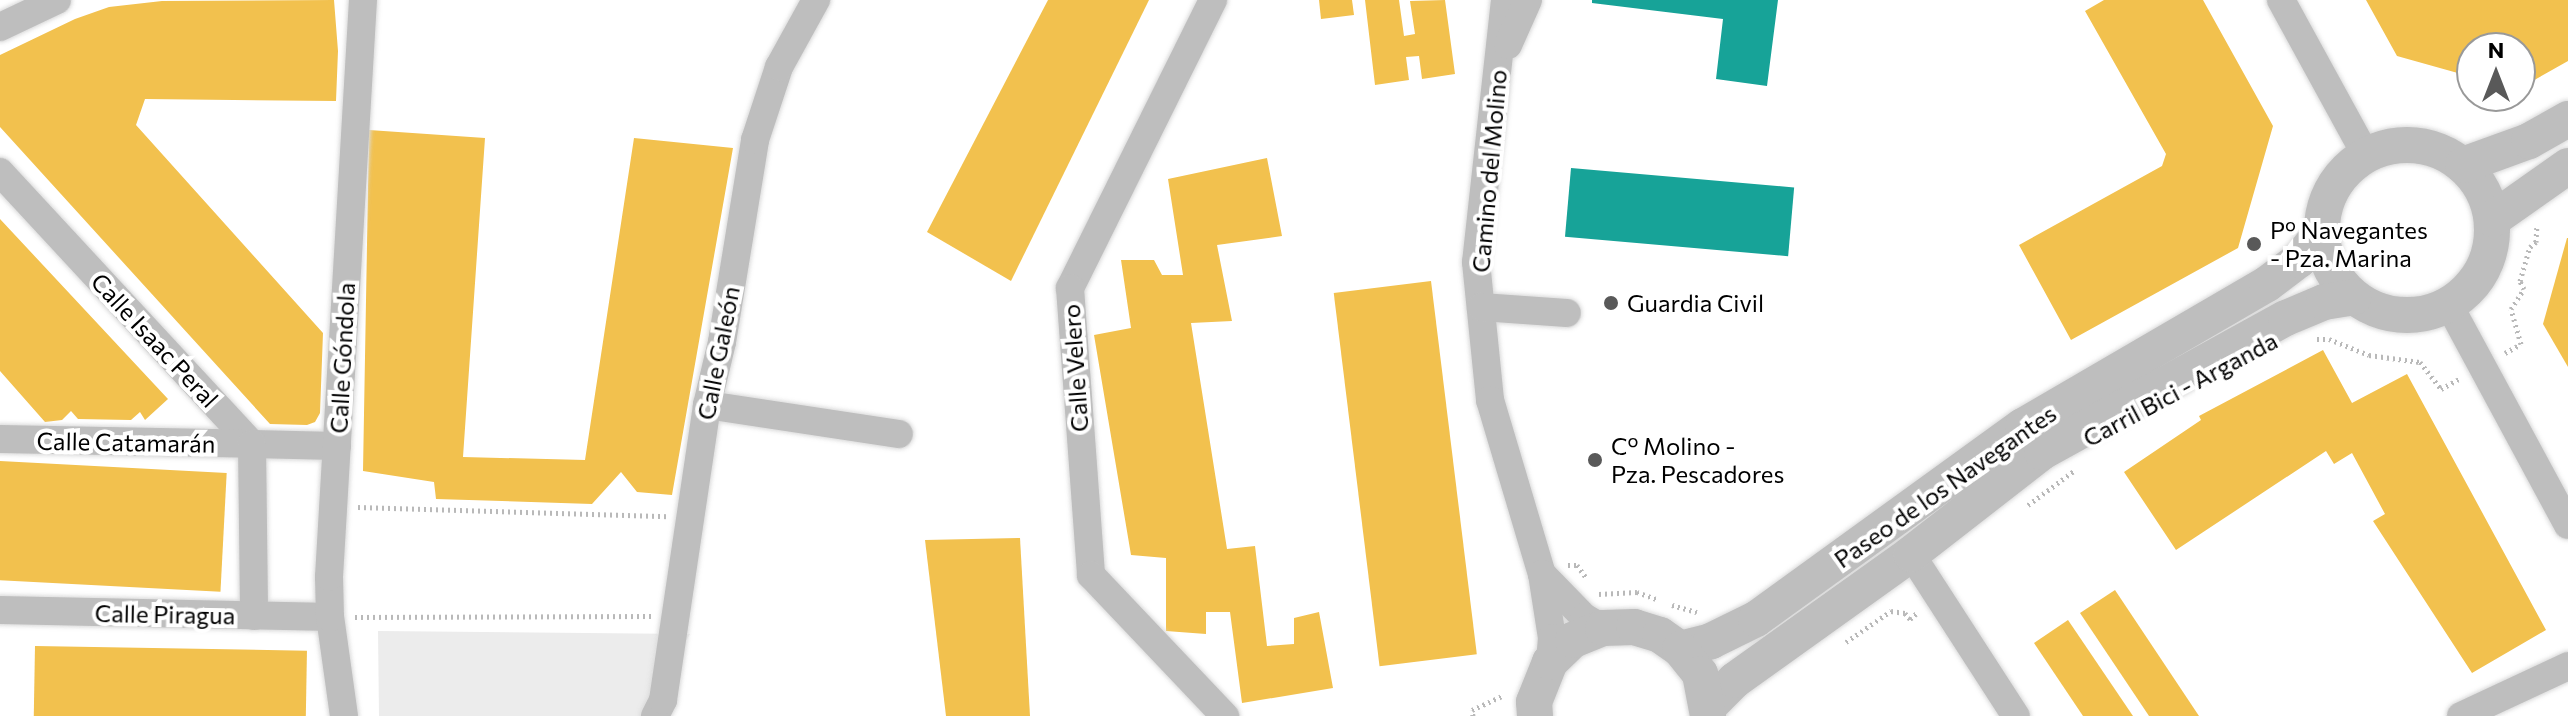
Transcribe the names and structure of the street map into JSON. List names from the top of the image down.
{
  "streets": {
    "main road": ["Paseo de los Navegantes"],
    "street": [
      "Camino del Molino",
      "Calle Isaac Peral",
      "Calle Galeón",
      "Calle Góndola",
      "Calle Velero",
      "Calle Catamarán",
      "Calle Piragua"
    ],
    "path": ["Carril Bici - Arganda"]
  },
  "crossings": [
    ["Calle Isaac Peral", "Calle Catamarán"],
    ["Calle Góndola", "Calle Piragua"]
  ],
  "places": ["Pº Navegantes - Pza. Marina", "Guardia Civil", "Cº Molino - Pza. Pescadores"],
  "north": "top"
}
